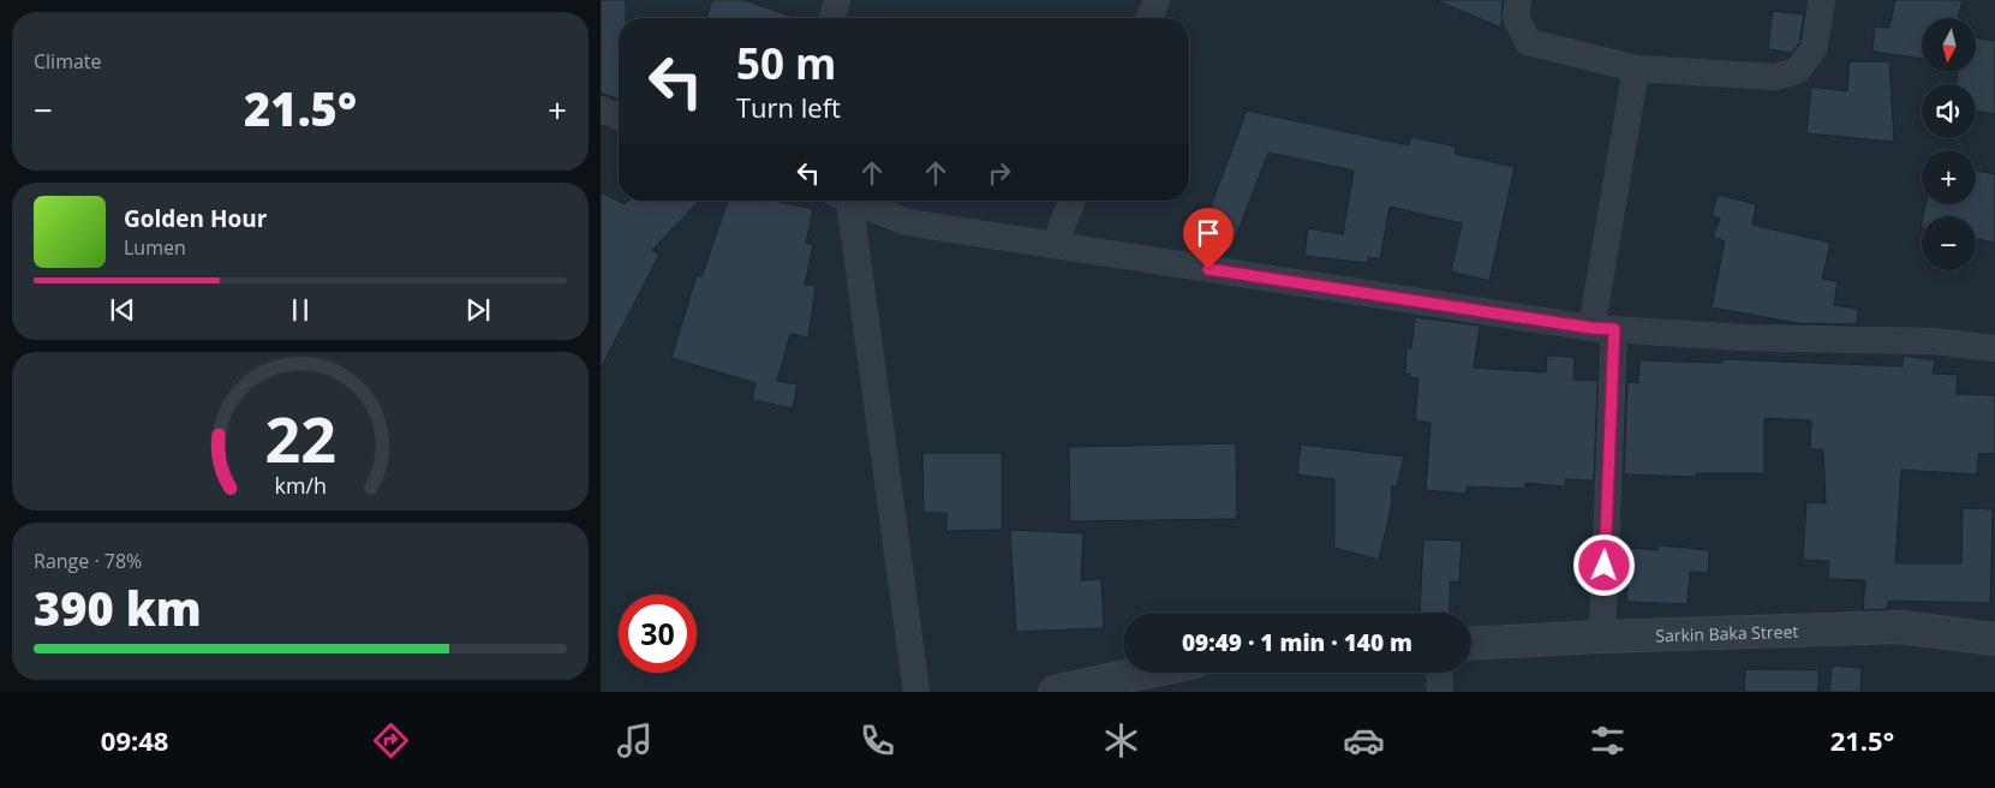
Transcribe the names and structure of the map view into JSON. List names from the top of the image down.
{
  "streets": {
    "street": ["Sarkin Baka Street"]
  },
  "north": "bottom",
  "page": {
    "tile": [
      "Climate",
      ["Range · 78%", "390 km"]
    ],
    "map_buttons": ["+", "−"],
    "turn": ["50 m", "Turn left"],
    "heat": ["−", "21.5°", "+"],
    "song": ["Golden Hour", "Lumen"],
    "limit": "30",
    "trip": "09:49 · 1 min · 140 m",
    "tabs": ["09:48", "21.5°"],
    "gauge": ["22", "km/h"]
  }
}
